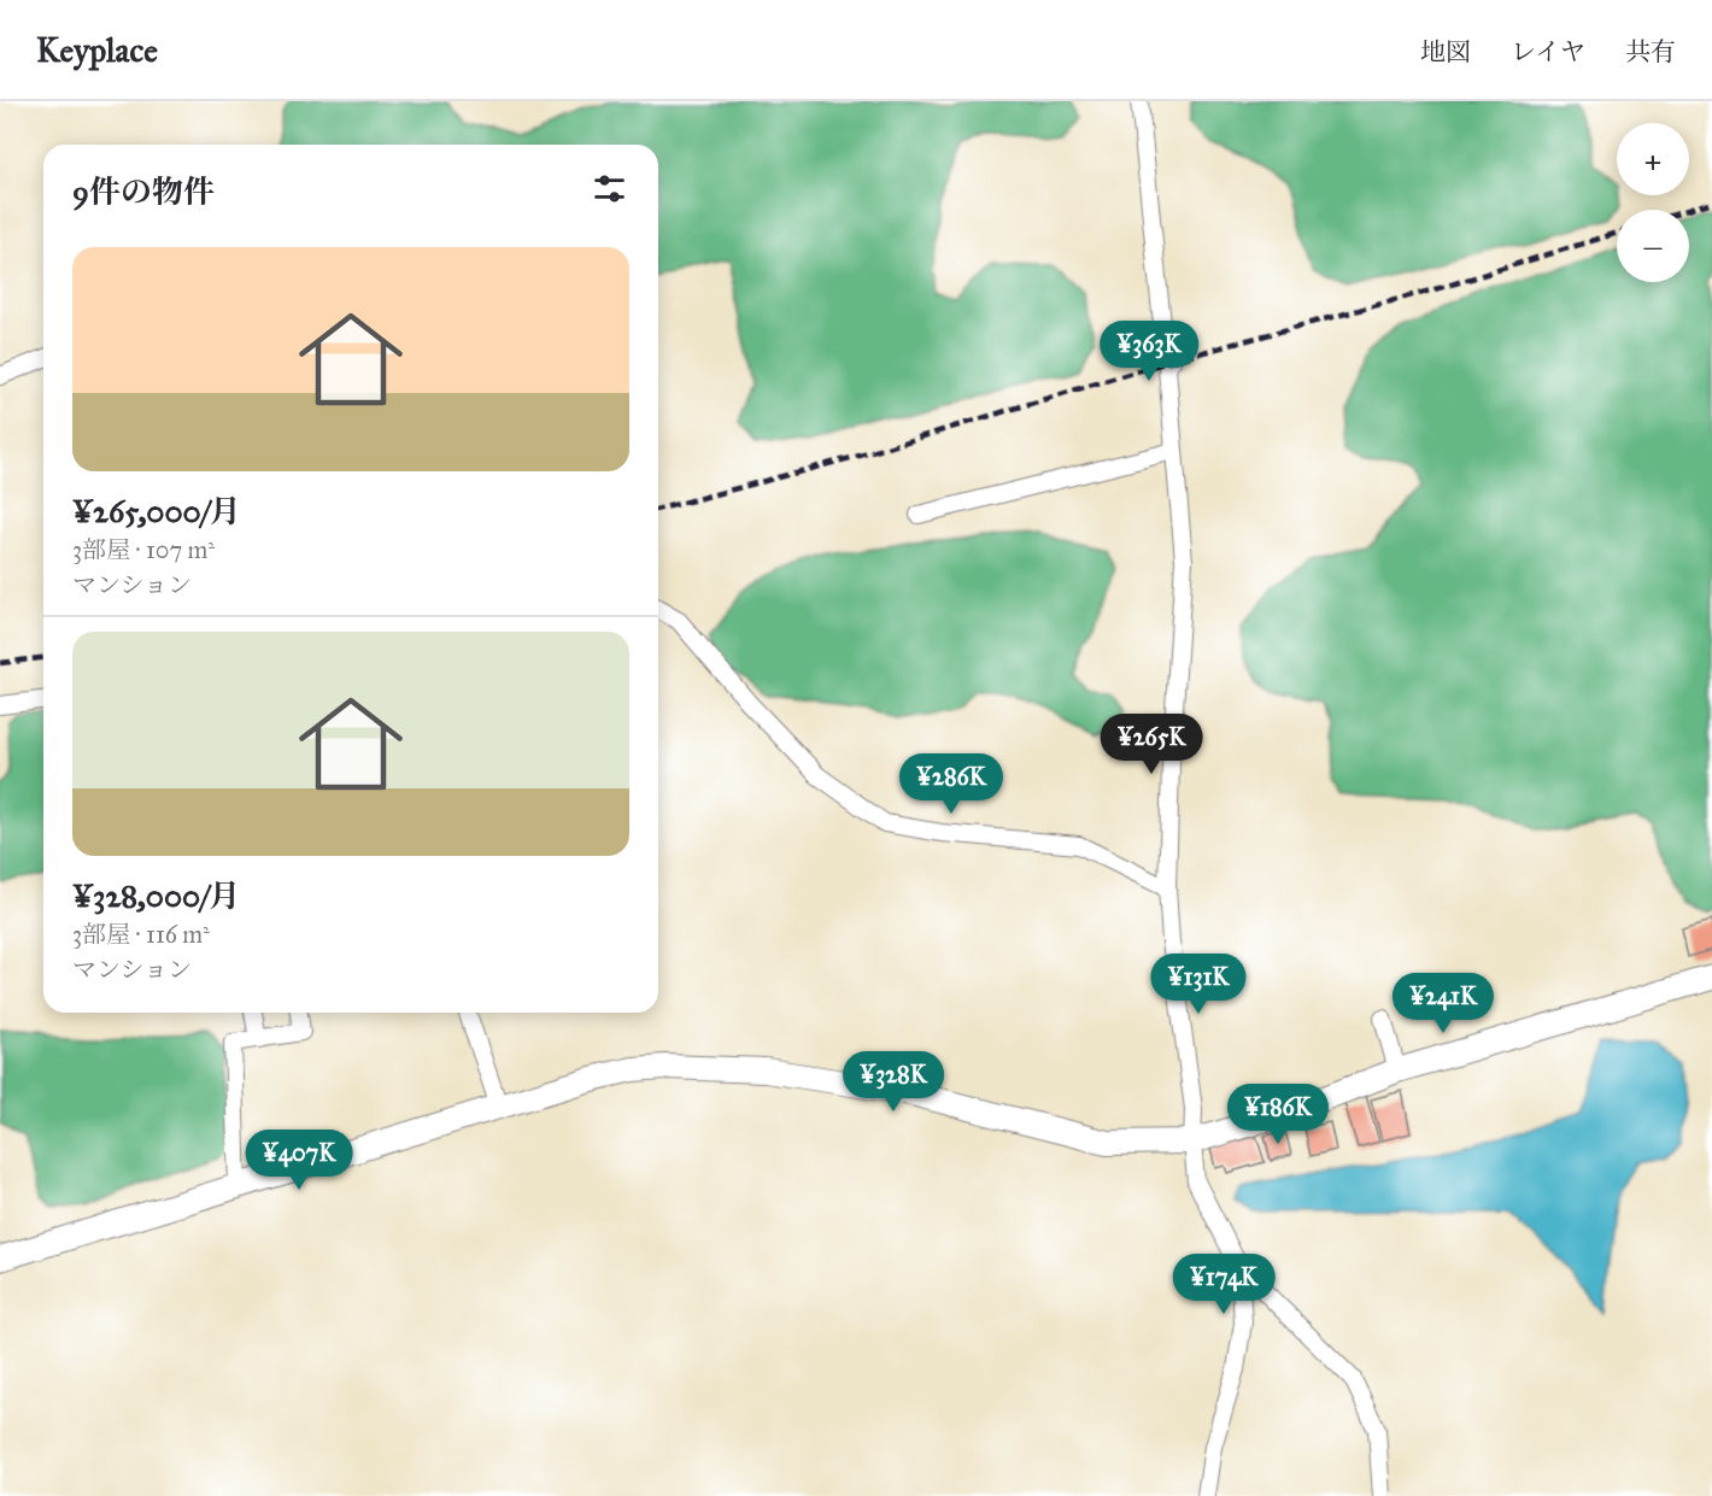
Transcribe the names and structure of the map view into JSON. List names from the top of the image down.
{
  "page": {
    "header": "Keyplace",
    "nav": ["地図", "レイヤ", "共有"],
    "map_buttons": ["+", "−"],
    "heading": "9件の物件",
    "list": [
      {
        "name": "¥265,000/月",
        "note": "3部屋 · 107 m² · マンション"
      },
      {
        "name": "¥328,000/月",
        "note": "3部屋 · 116 m² · マンション"
      }
    ],
    "price": [
      "¥363K",
      "¥265K",
      "¥286K",
      "¥131K",
      "¥241K",
      "¥328K",
      "¥186K",
      "¥407K",
      "¥174K"
    ]
  }
}
